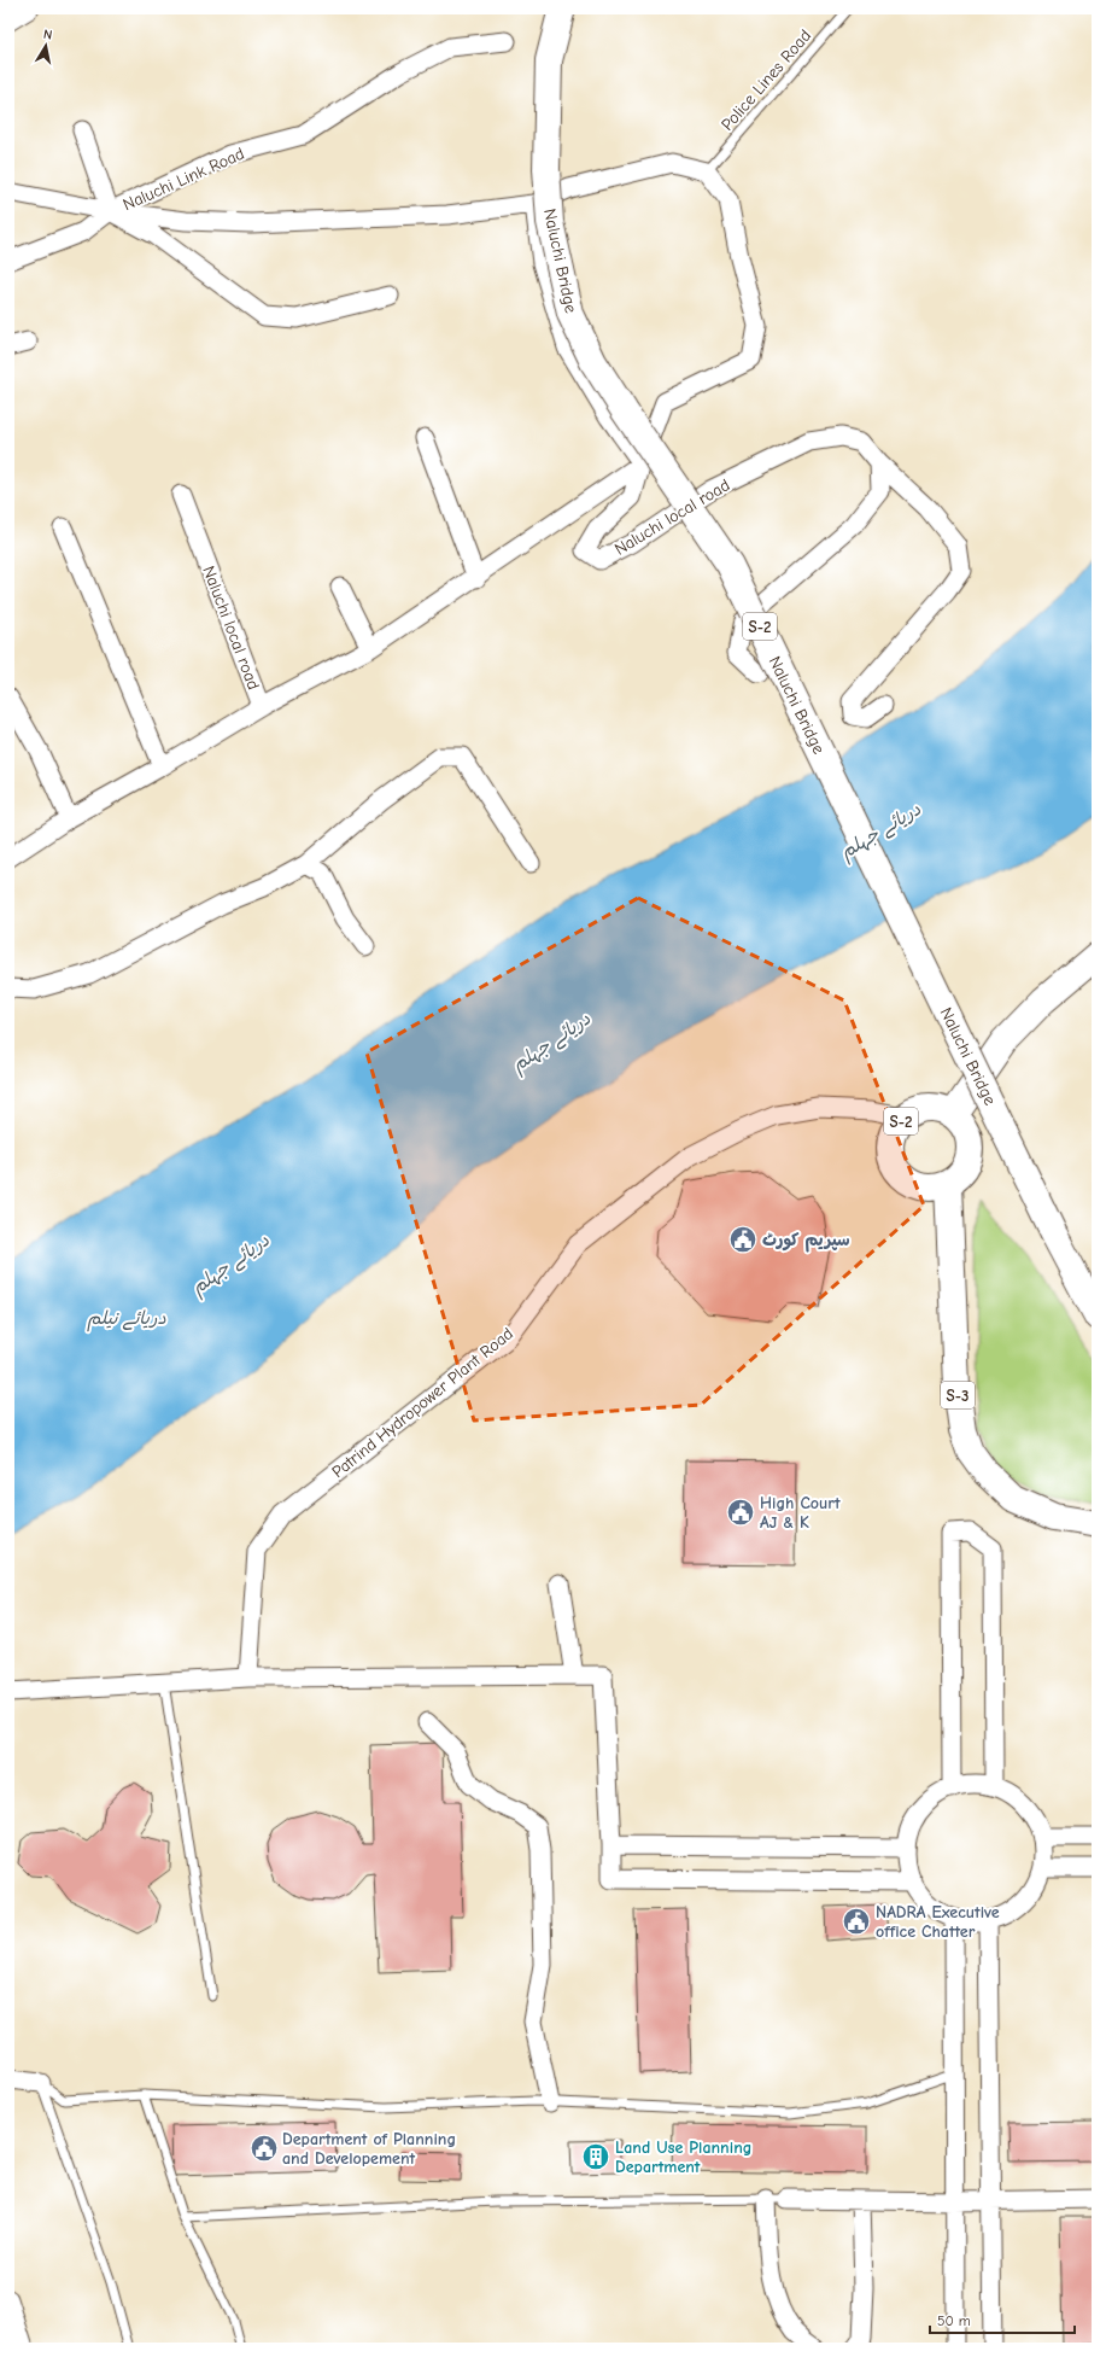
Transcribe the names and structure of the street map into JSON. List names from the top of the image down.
{
  "streets": {
    "highway": ["Naluchi Bridge", "S-2", "S-3"],
    "street": ["Naluchi Link Road", "Naluchi local road", "Patrind Hydropower Plant Road"],
    "lane": ["Police Lines Road"]
  },
  "crossings": [
    ["S-2", "S-3"],
    ["S-2", "Patrind Hydropower Plant Road"],
    ["S-3", "Patrind Hydropower Plant Road"]
  ],
  "water": ["دریائے جہلم", "دریائے نیلم"],
  "places": {
    "public building": [
      "سپریم کورٹ",
      "High Court AJ & K",
      "NADRA Executive office Chatter",
      "Department of Planning and Developement"
    ],
    "building": ["Land Use Planning Department"]
  },
  "scale_bar": "50 m",
  "north": "top"
}
